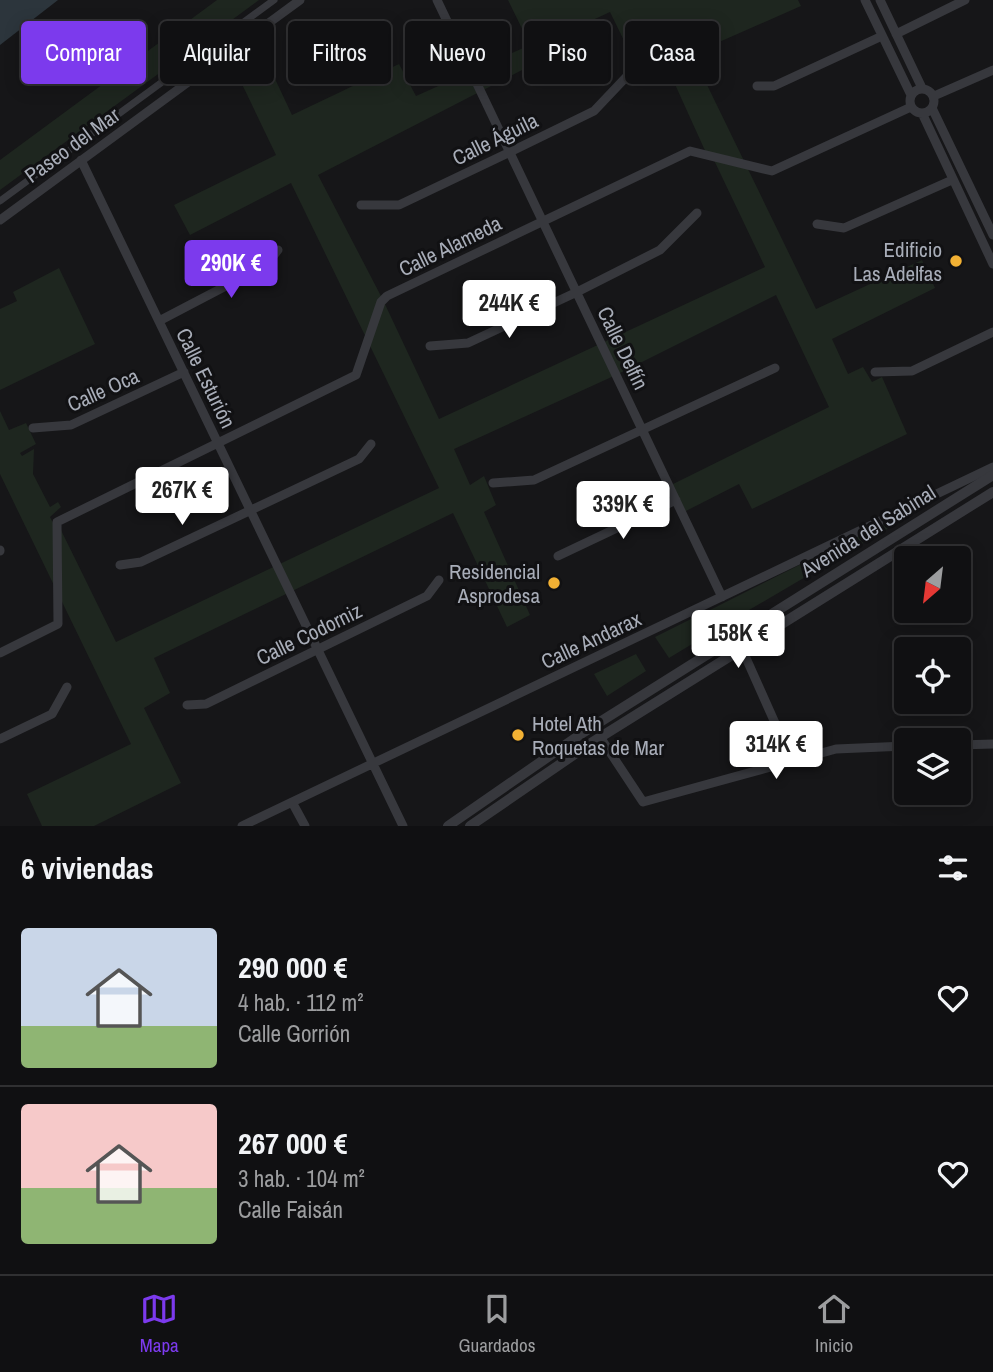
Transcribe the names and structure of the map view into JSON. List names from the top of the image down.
{
  "streets": {
    "street": [
      "Calle Águila",
      "Paseo del Mar",
      "Calle Alameda",
      "Calle Delfín",
      "Calle Esturión",
      "Calle Oca",
      "Avenida del Sabinal",
      "Calle Codorniz",
      "Calle Andarax"
    ]
  },
  "crossings": [
    ["Calle Águila", "Calle Delfín"],
    ["Paseo del Mar", "Calle Esturión"],
    ["Calle Alameda", "Calle Delfín"],
    ["Calle Alameda", "Calle Esturión"],
    ["Calle Delfín", "Calle Andarax"],
    ["Calle Esturión", "Calle Oca"],
    ["Calle Esturión", "Calle Codorniz"],
    ["Calle Esturión", "Calle Andarax"]
  ],
  "places": ["Edificio Las Adelfas", "Residencial Asprodesa", "Hotel Ath Roquetas de Mar"],
  "north": "bottom left",
  "page": {
    "chip": [
      "Comprar",
      "Alquilar",
      "Filtros",
      "Nuevo",
      "Piso",
      "Casa"
    ],
    "price": [
      "290K €",
      "244K €",
      "267K €",
      "339K €",
      "158K €",
      "314K €"
    ],
    "heading": "6 viviendas",
    "list": [
      {
        "name": "290 000 €",
        "note": "4 hab. · 112 m² · Calle Gorrión"
      },
      {
        "name": "267 000 €",
        "note": "3 hab. · 104 m² · Calle Faisán"
      }
    ],
    "tabs": ["Mapa", "Guardados", "Inicio"]
  }
}
